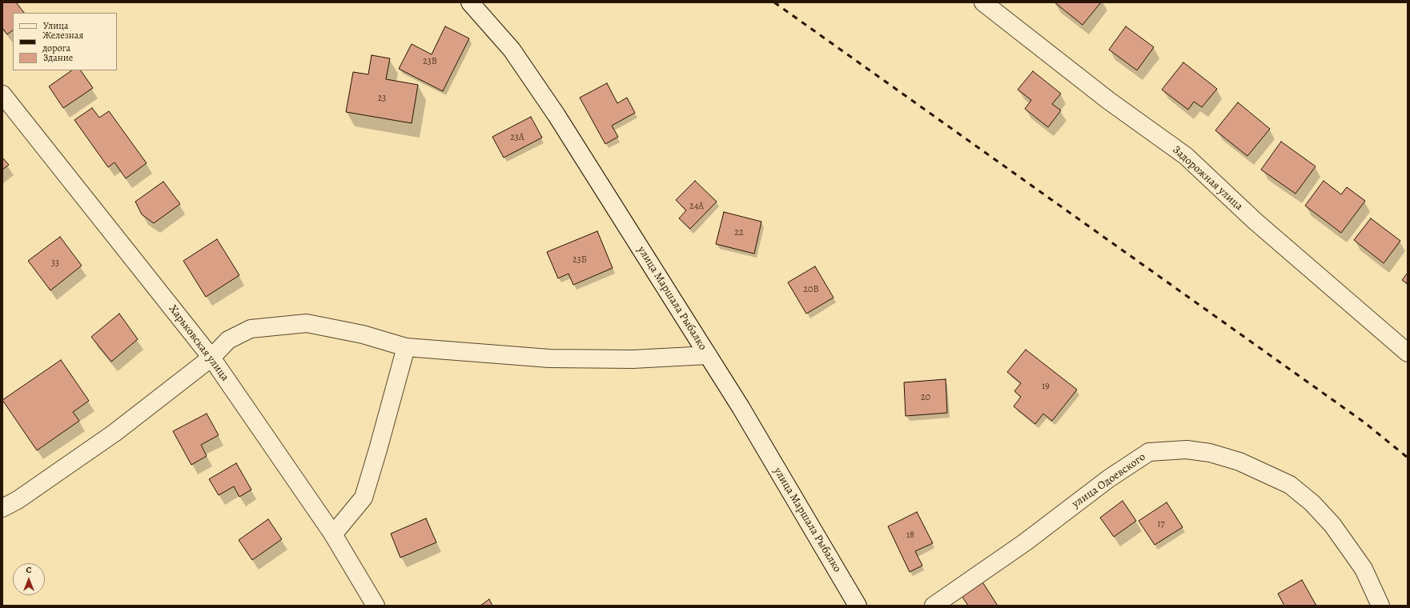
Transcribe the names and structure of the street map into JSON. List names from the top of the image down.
{
  "streets": {
    "street": [
      "Задорожная улица",
      "улица Маршала Рыбалко",
      "Харьковская улица",
      "улица Одоевского"
    ]
  },
  "house_numbers": [
    "23В",
    "23",
    "23А",
    "24А",
    "22",
    "23Б",
    "33",
    "20В",
    "19",
    "20",
    "17",
    "18"
  ],
  "legend": ["Улица", "Железная дорога", "Здание"],
  "north": "top"
}
